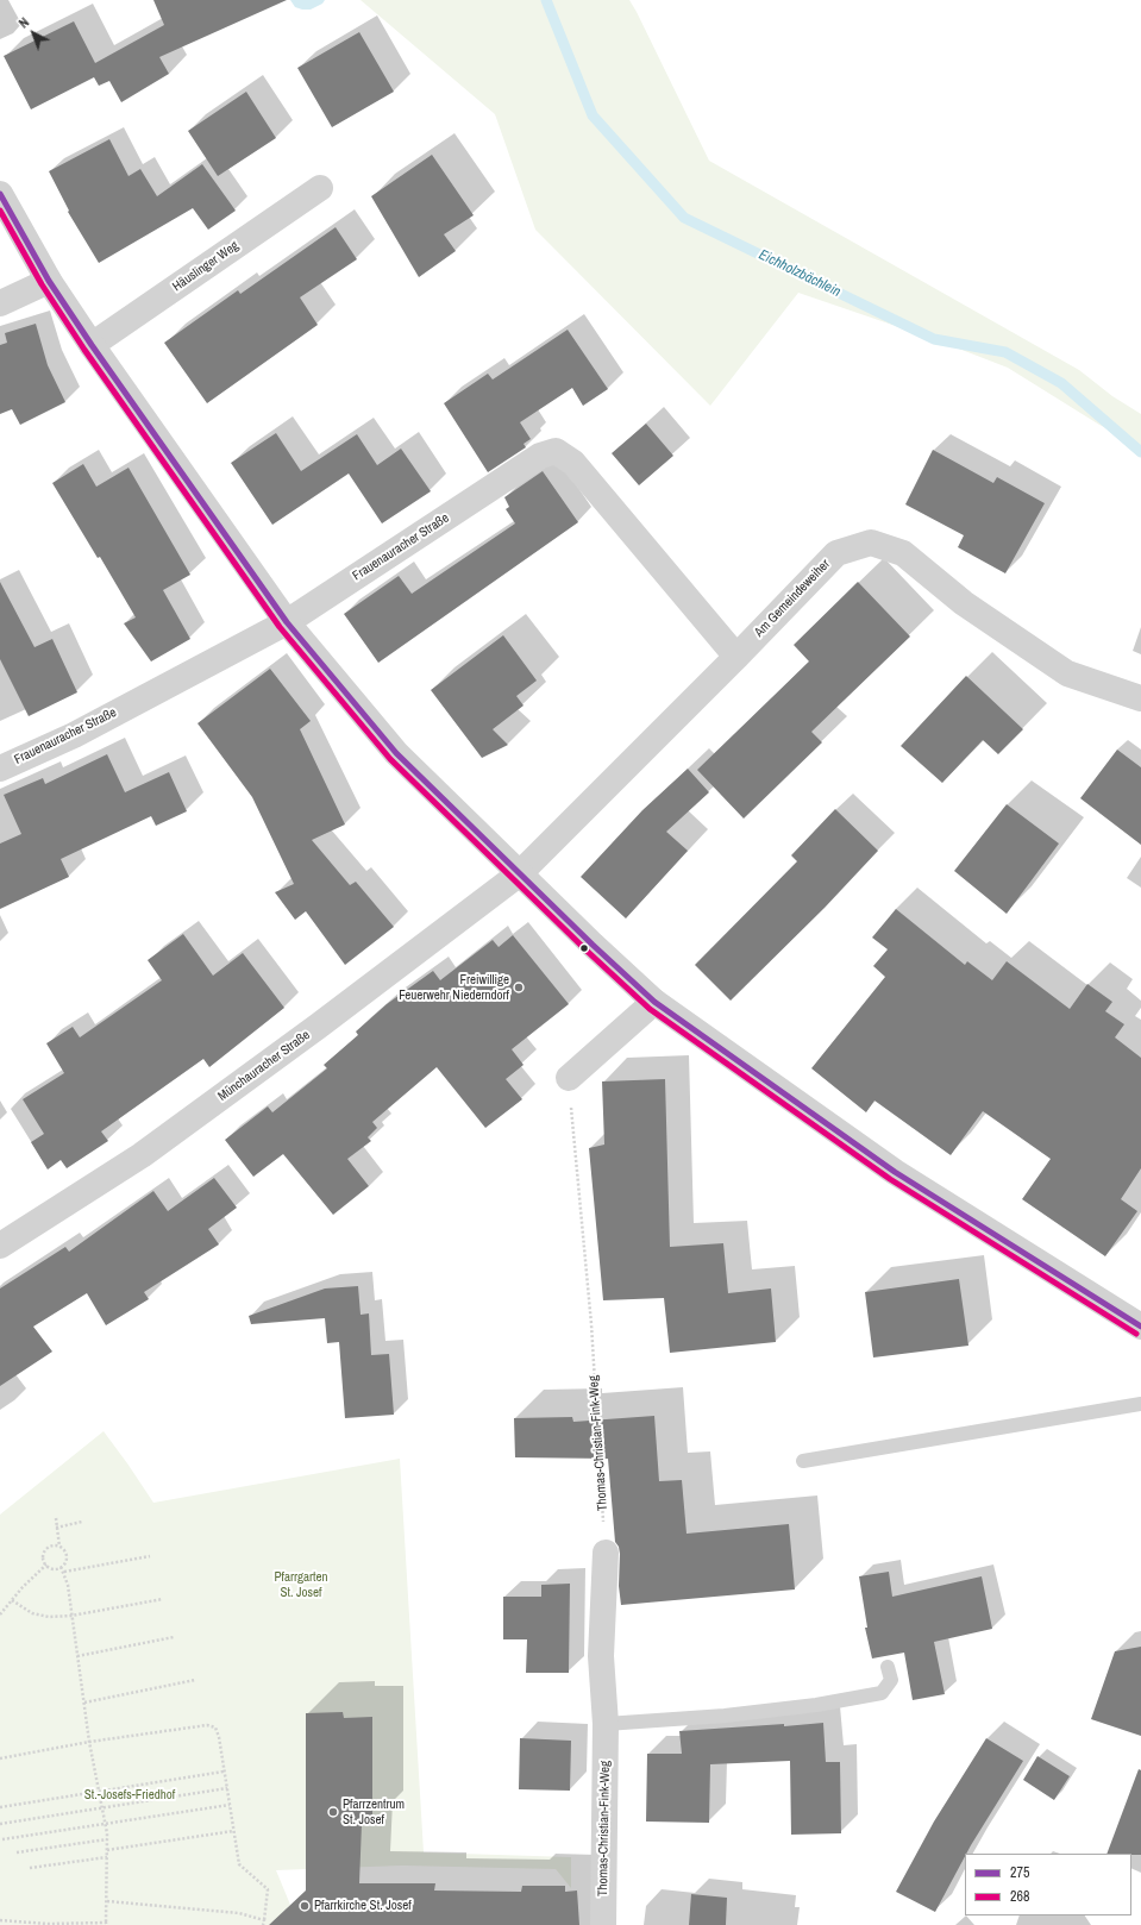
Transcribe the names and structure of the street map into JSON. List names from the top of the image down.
{
  "streets": {
    "street": [
      "Häuslinger Weg",
      "Frauenauracher Straße",
      "Am Gemeindeweiher",
      "Münchauracher Straße",
      "Thomas-Christian-Fink-Weg"
    ]
  },
  "crossings": [
    ["Frauenauracher Straße", "Am Gemeindeweiher"],
    ["Am Gemeindeweiher", "Münchauracher Straße"]
  ],
  "water": ["Eichholzbächlein"],
  "parks": ["Pfarrgarten St. Josef", "St.-Josefs-Friedhof"],
  "places": ["Freiwillige Feuerwehr Niederndorf", "Pfarrzentrum St. Josef", "Pfarrkirche St. Josef"],
  "lines": ["transit line 275", "transit line 268"],
  "legend": ["275", "268"],
  "north": "top left"
}
